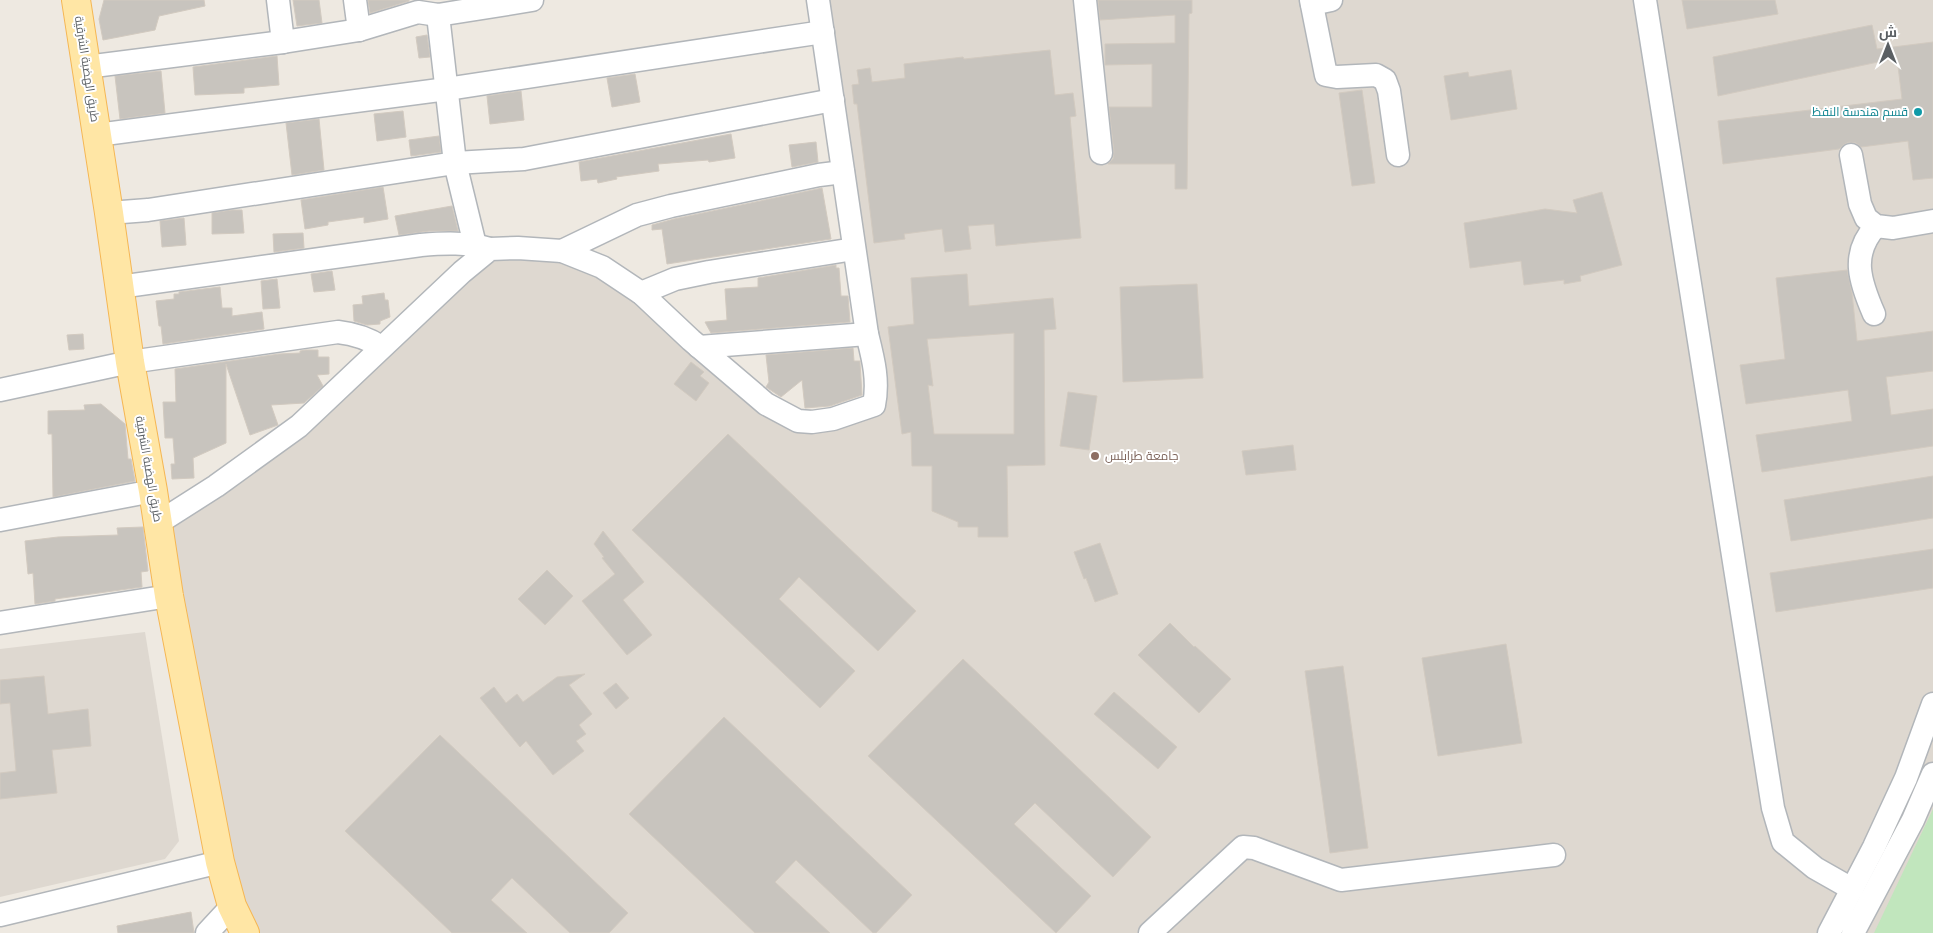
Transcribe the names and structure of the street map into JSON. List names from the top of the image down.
{
  "streets": {
    "main road": ["طريق الهضبة الشرقية"]
  },
  "places": ["قسم هندسة النفظ", "جامعة طرابلس"],
  "north": "top"
}
